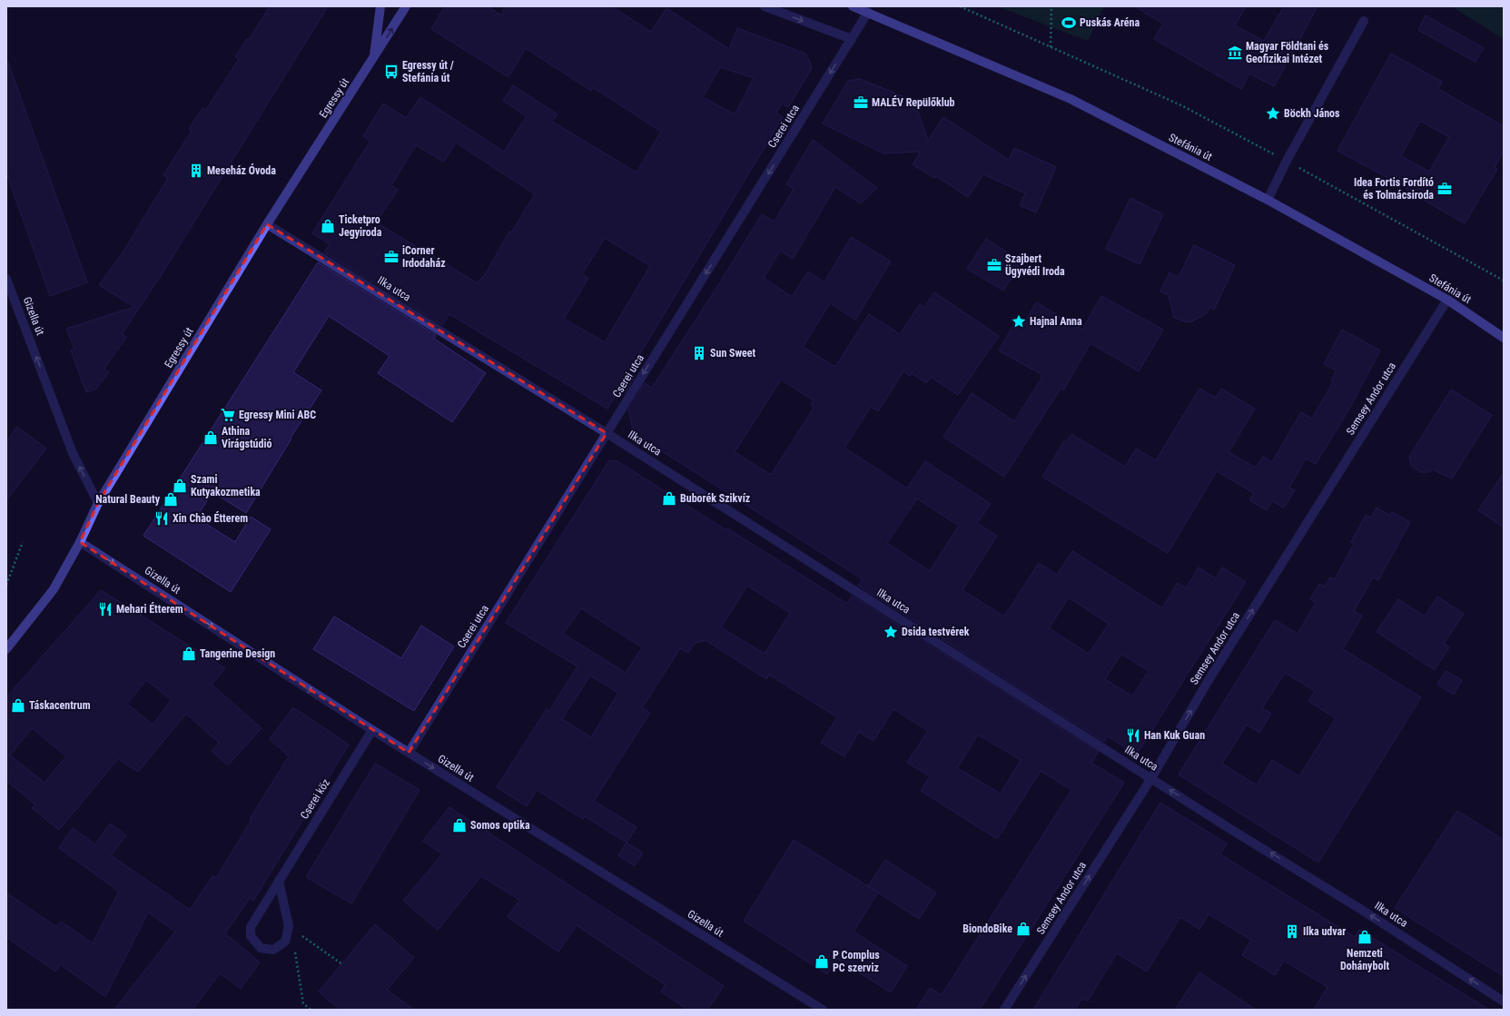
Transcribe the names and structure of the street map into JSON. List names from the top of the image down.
{
  "streets": {
    "street": [
      "Egressy út",
      "Cserei utca",
      "Stefánia út",
      "Ilka utca",
      "Gizella út",
      "Semsey Andor utca",
      "Cserei köz"
    ]
  },
  "crossings": [
    ["Egressy út", "Ilka utca"],
    ["Egressy út", "Gizella út"],
    ["Cserei utca", "Stefánia út"],
    ["Cserei utca", "Ilka utca"],
    ["Cserei utca", "Gizella út"],
    ["Stefánia út", "Semsey Andor utca"],
    ["Ilka utca", "Semsey Andor utca"],
    ["Gizella út", "Cserei köz"]
  ],
  "one_way": ["Cserei utca", "Semsey Andor utca"],
  "places": {
    "sports": ["Puskás Aréna"],
    "museum": ["Magyar Földtani és Geofizikai Intézet"],
    "bus stop": ["Egressy út / Stefánia út"],
    "office": [
      "MALÉV Repülőklub",
      "Idea Fortis Fordító és Tolmácsiroda",
      "iCorner Irdodaház",
      "Szajbert Ügyvédi Iroda"
    ],
    "place": ["Böckh János", "Hajnal Anna", "Dsida testvérek"],
    "building": ["Meseház Óvoda", "Sun Sweet", "Ilka udvar"],
    "shop": [
      "Ticketpro Jegyiroda",
      "Athina Virágstúdió",
      "Szami Kutyakozmetika",
      "Buborék Szikvíz",
      "Natural Beauty",
      "Tangerine Design",
      "Táskacentrum",
      "Somos optika",
      "BiondoBike",
      "Nemzeti Dohánybolt",
      "P Complus PC szerviz"
    ],
    "supermarket": ["Egressy Mini ABC"],
    "restaurant": ["Xin Chào Étterem", "Mehari Étterem", "Han Kuk Guan"]
  }
}
